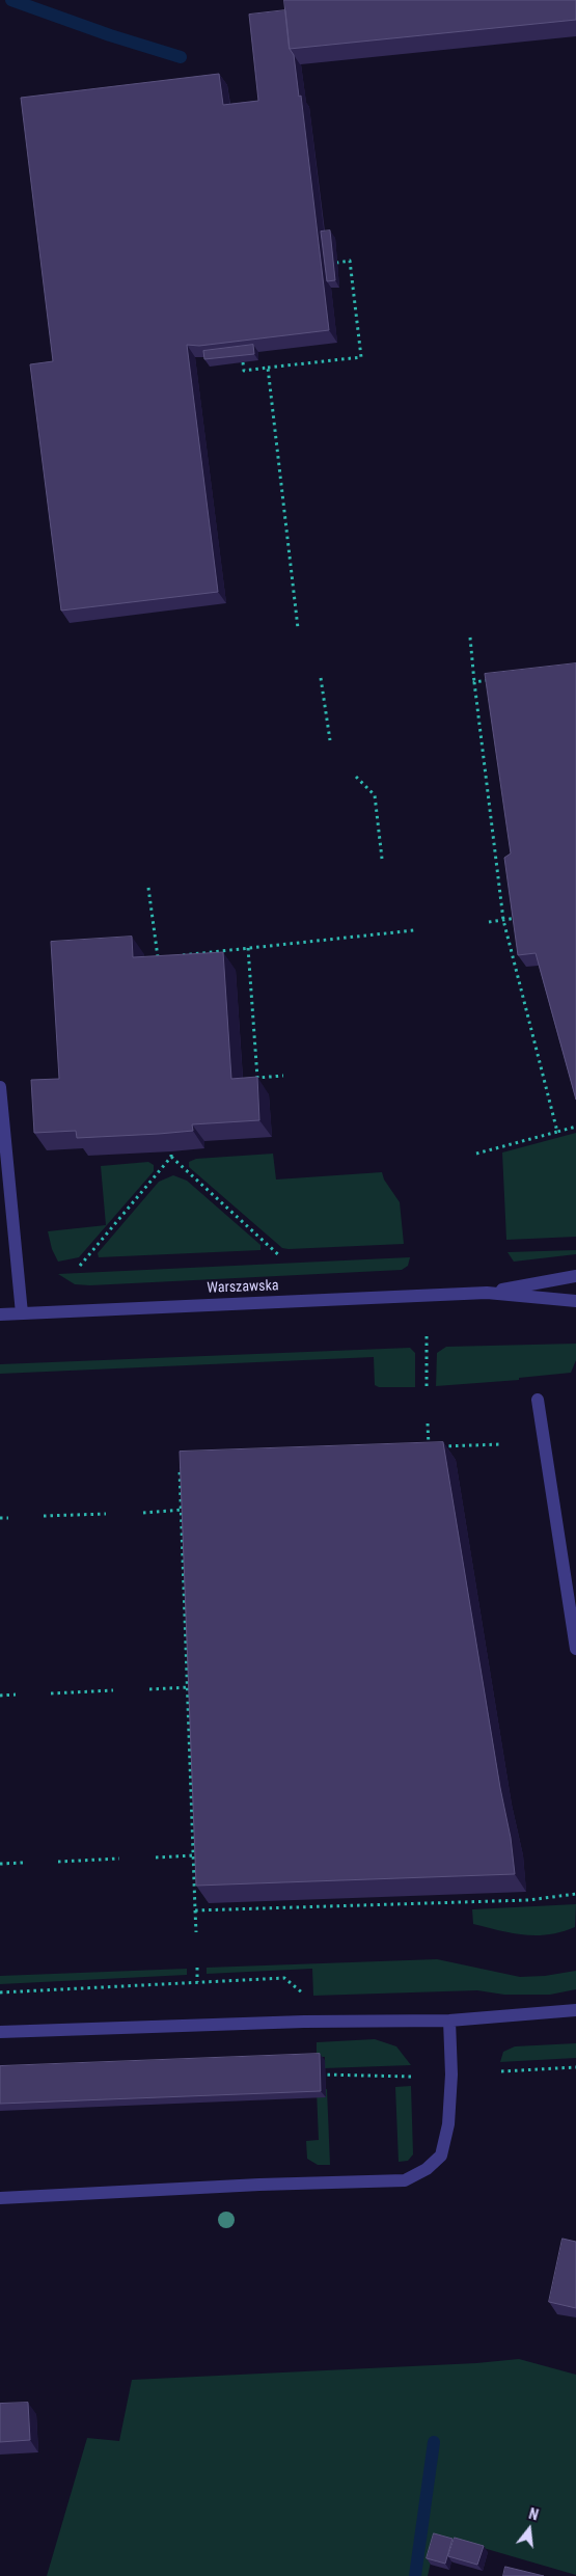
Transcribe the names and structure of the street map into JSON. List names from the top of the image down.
{
  "streets": {
    "street": ["Warszawska"]
  },
  "north": "top"
}
